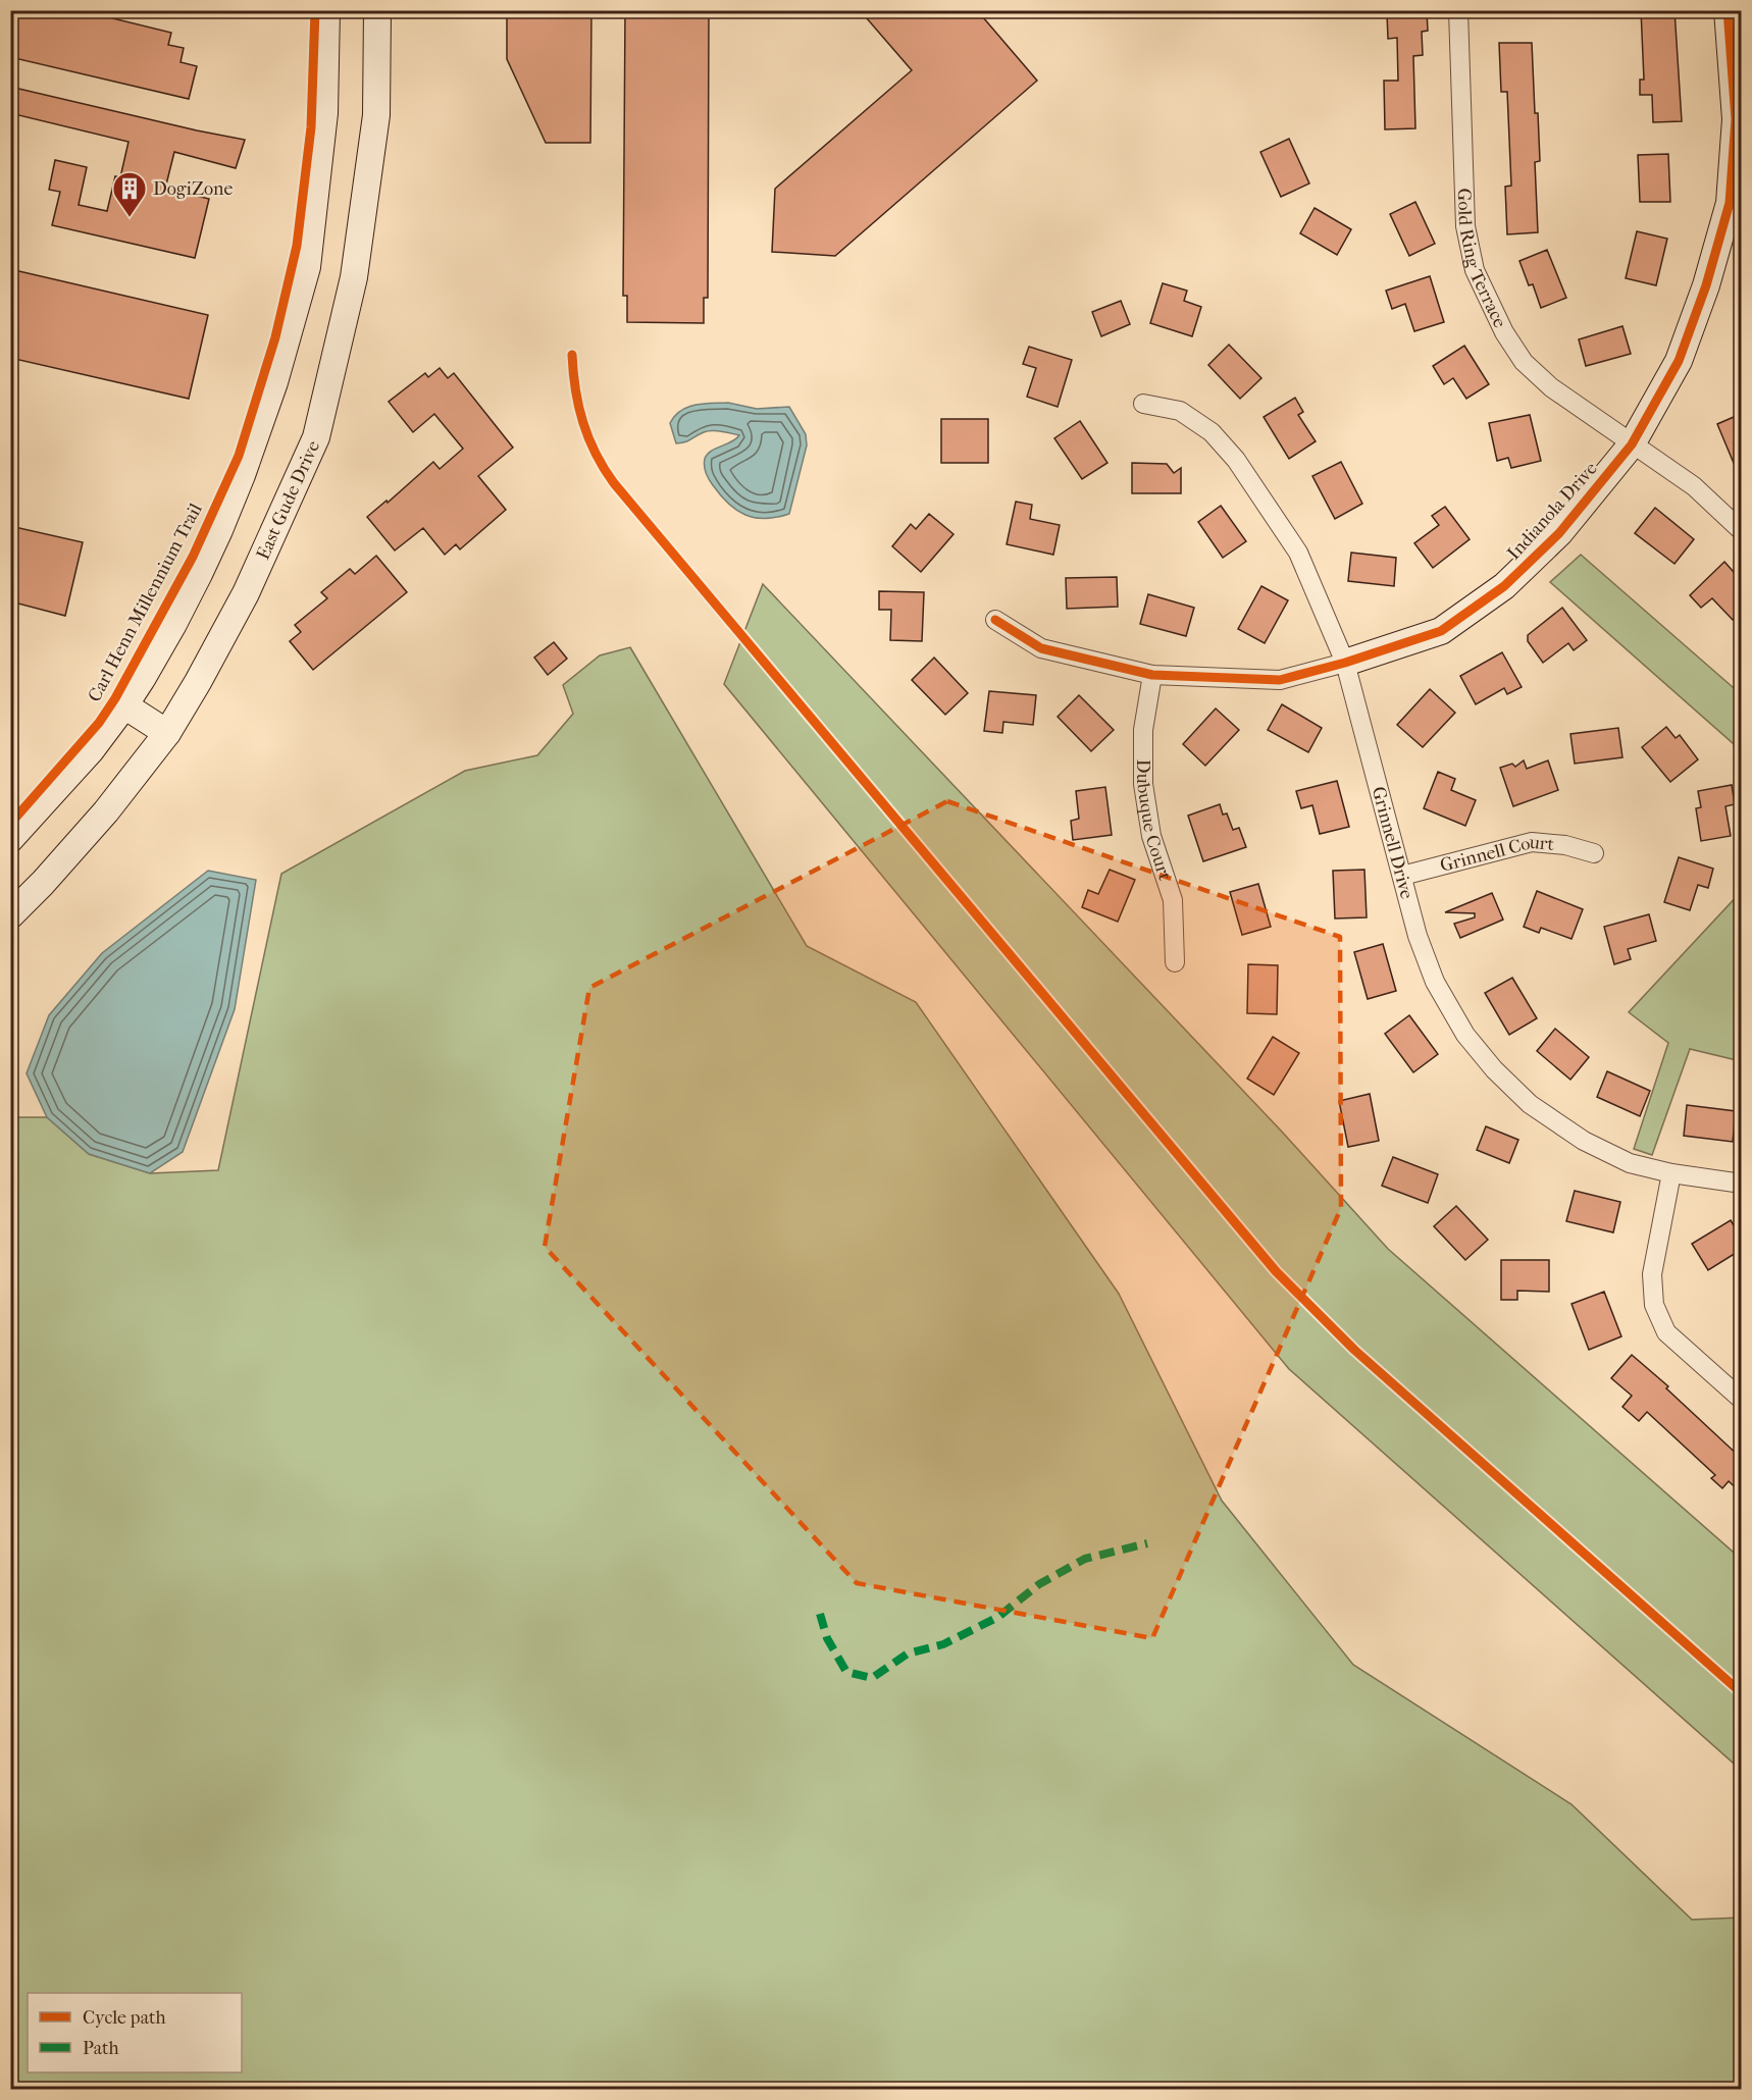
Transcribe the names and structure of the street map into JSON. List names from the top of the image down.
{
  "streets": {
    "main road": ["East Gude Drive", "Indianola Drive"],
    "street": [
      "Gold Ring Terrace",
      "Dubuque Court",
      "Grinnell Drive",
      "Grinnell Court"
    ],
    "cycle path": ["Carl Henn Millennium Trail"]
  },
  "crossings": [
    ["Gold Ring Terrace", "Indianola Drive"],
    ["Indianola Drive", "Dubuque Court"],
    ["Indianola Drive", "Grinnell Drive"],
    ["Grinnell Drive", "Grinnell Court"]
  ],
  "places": {
    "building": ["DogiZone"]
  },
  "legend": ["Cycle path", "Path"]
}
